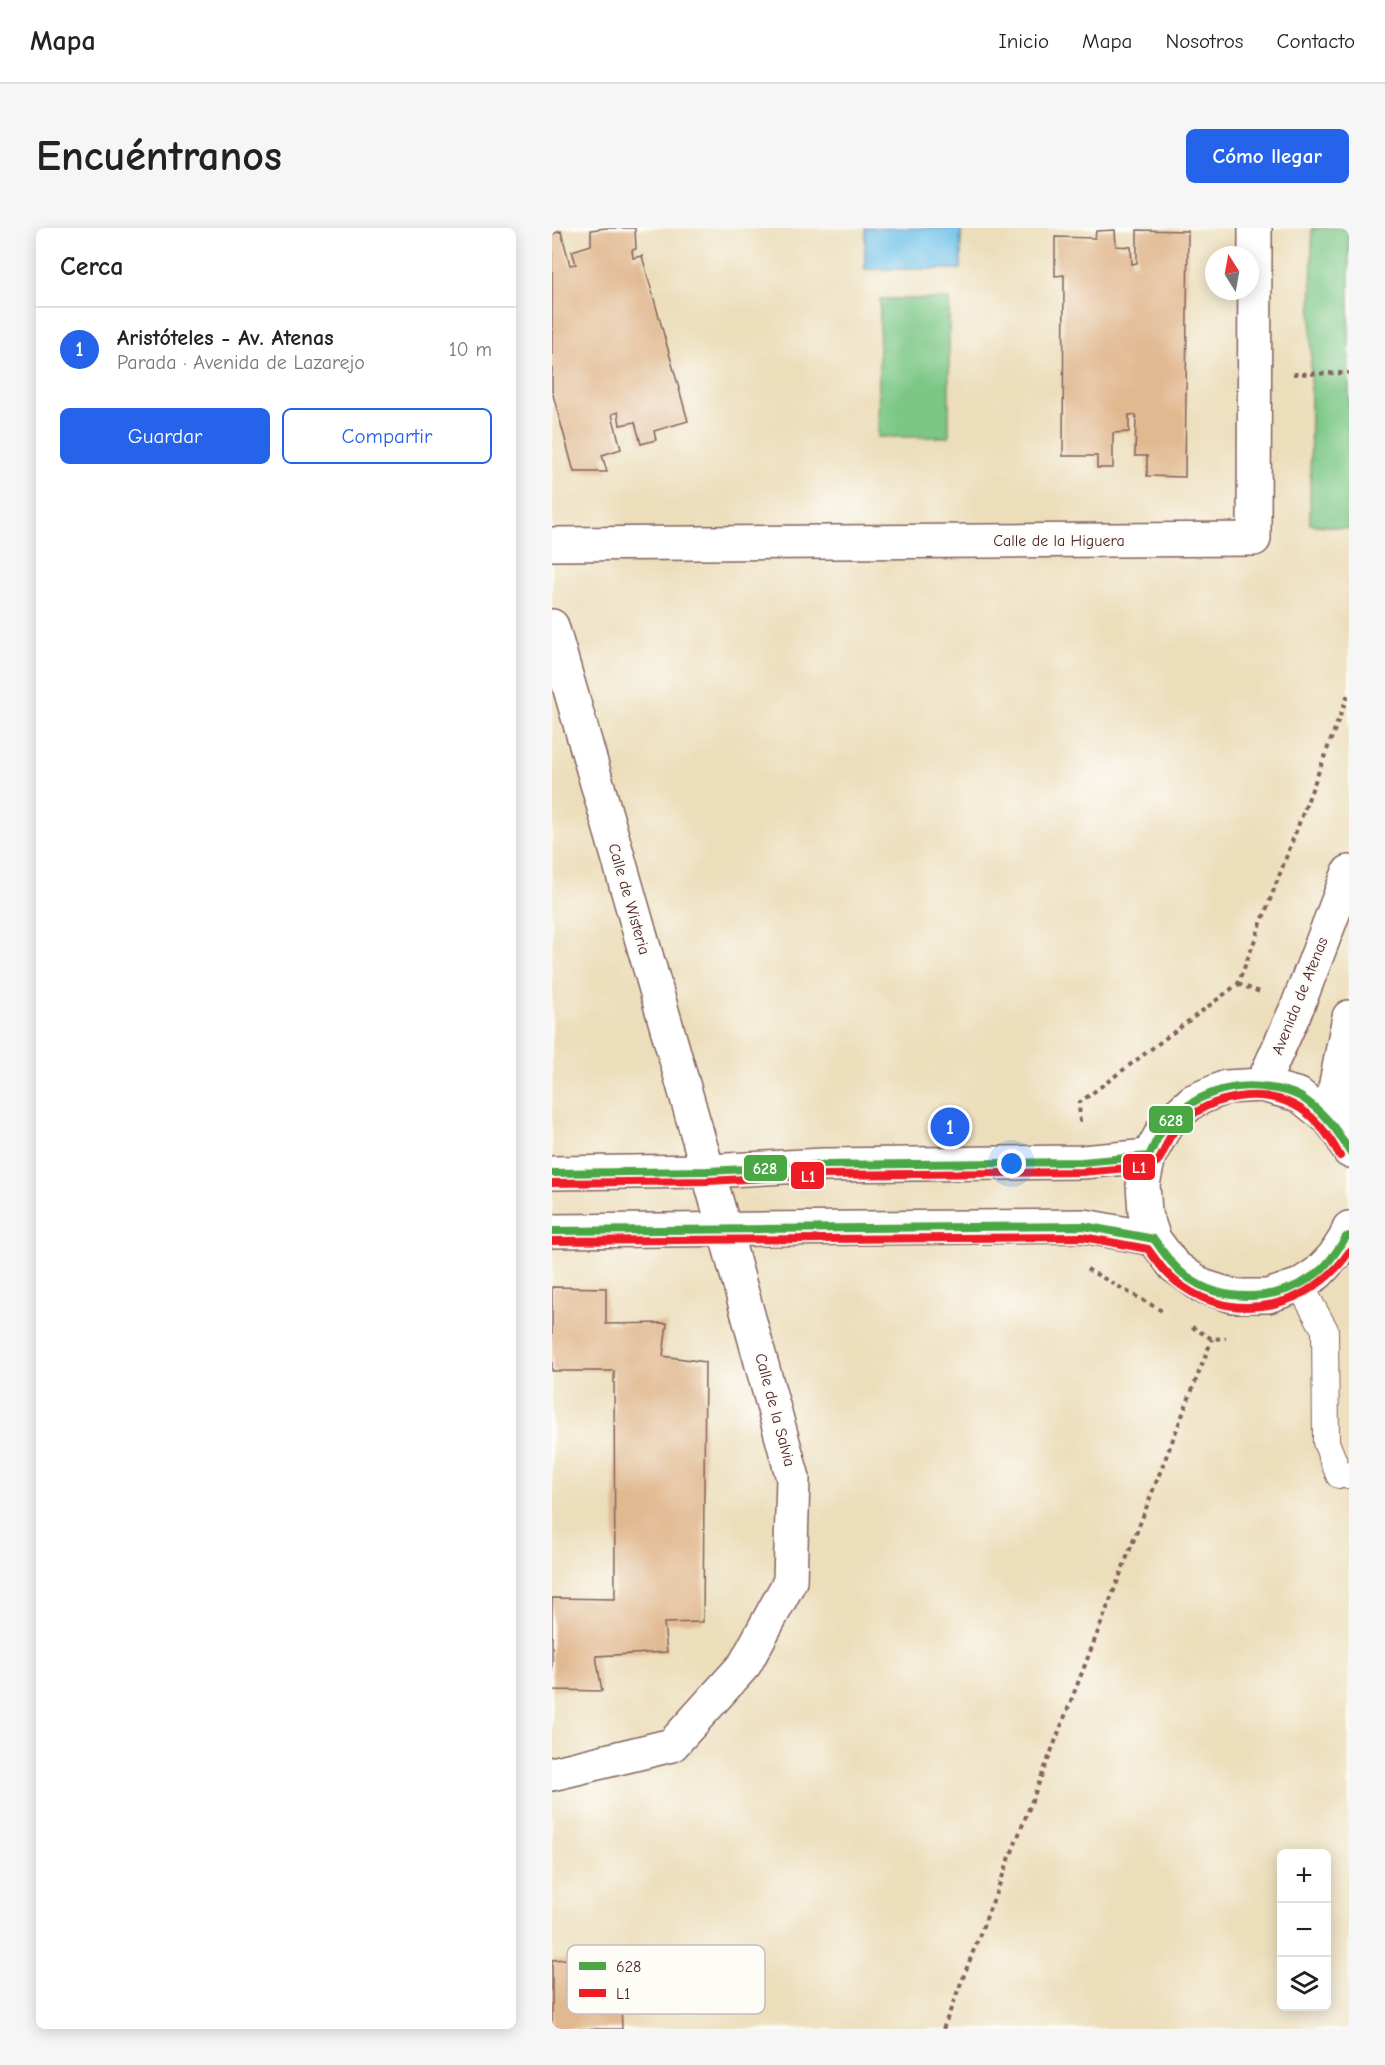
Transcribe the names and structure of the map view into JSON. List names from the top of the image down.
{
  "streets": {
    "street": [
      "Calle de la Higuera",
      "Calle de Wisteria",
      "Avenida de Atenas",
      "Calle de la Salvia"
    ]
  },
  "crossings": [
    ["Calle de Wisteria", "Calle de la Salvia"]
  ],
  "lines": ["transit line 628", "transit line L1"],
  "legend": ["628", "L1"],
  "north": "top",
  "page": {
    "header": "Mapa",
    "nav": [
      "Inicio",
      "Mapa",
      "Nosotros",
      "Contacto"
    ],
    "buttons": [
      "Cómo llegar",
      ["Guardar", "Compartir"]
    ],
    "title": "Encuéntranos",
    "heading": "Cerca",
    "list": [
      {
        "mark": "1",
        "name": "Aristóteles - Av. Atenas",
        "note": "Parada · Avenida de Lazarejo",
        "value": "10 m"
      }
    ],
    "pins": "1",
    "map_buttons": ["+", "−"]
  }
}
